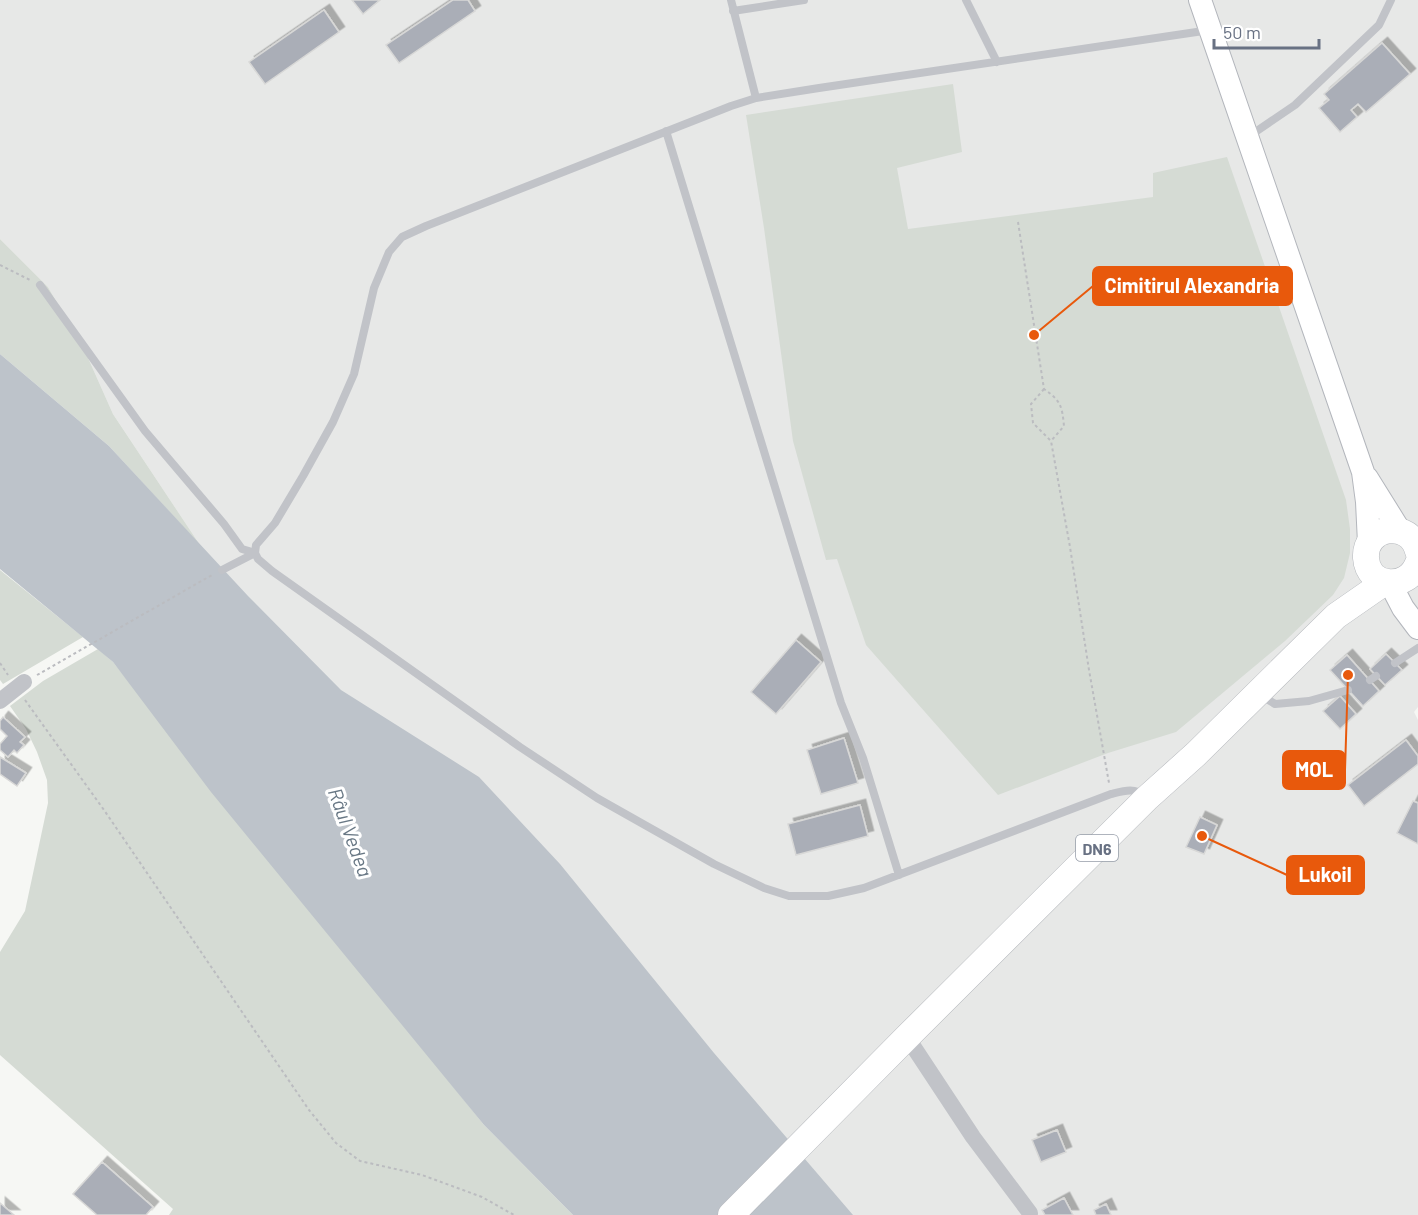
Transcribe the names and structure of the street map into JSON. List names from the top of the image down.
{
  "streets": {
    "main road": ["DN6"]
  },
  "water": ["Râul Vedea"],
  "places": ["Cimitirul Alexandria", "MOL", "Lukoil"],
  "scale_bar": "50 m"
}
